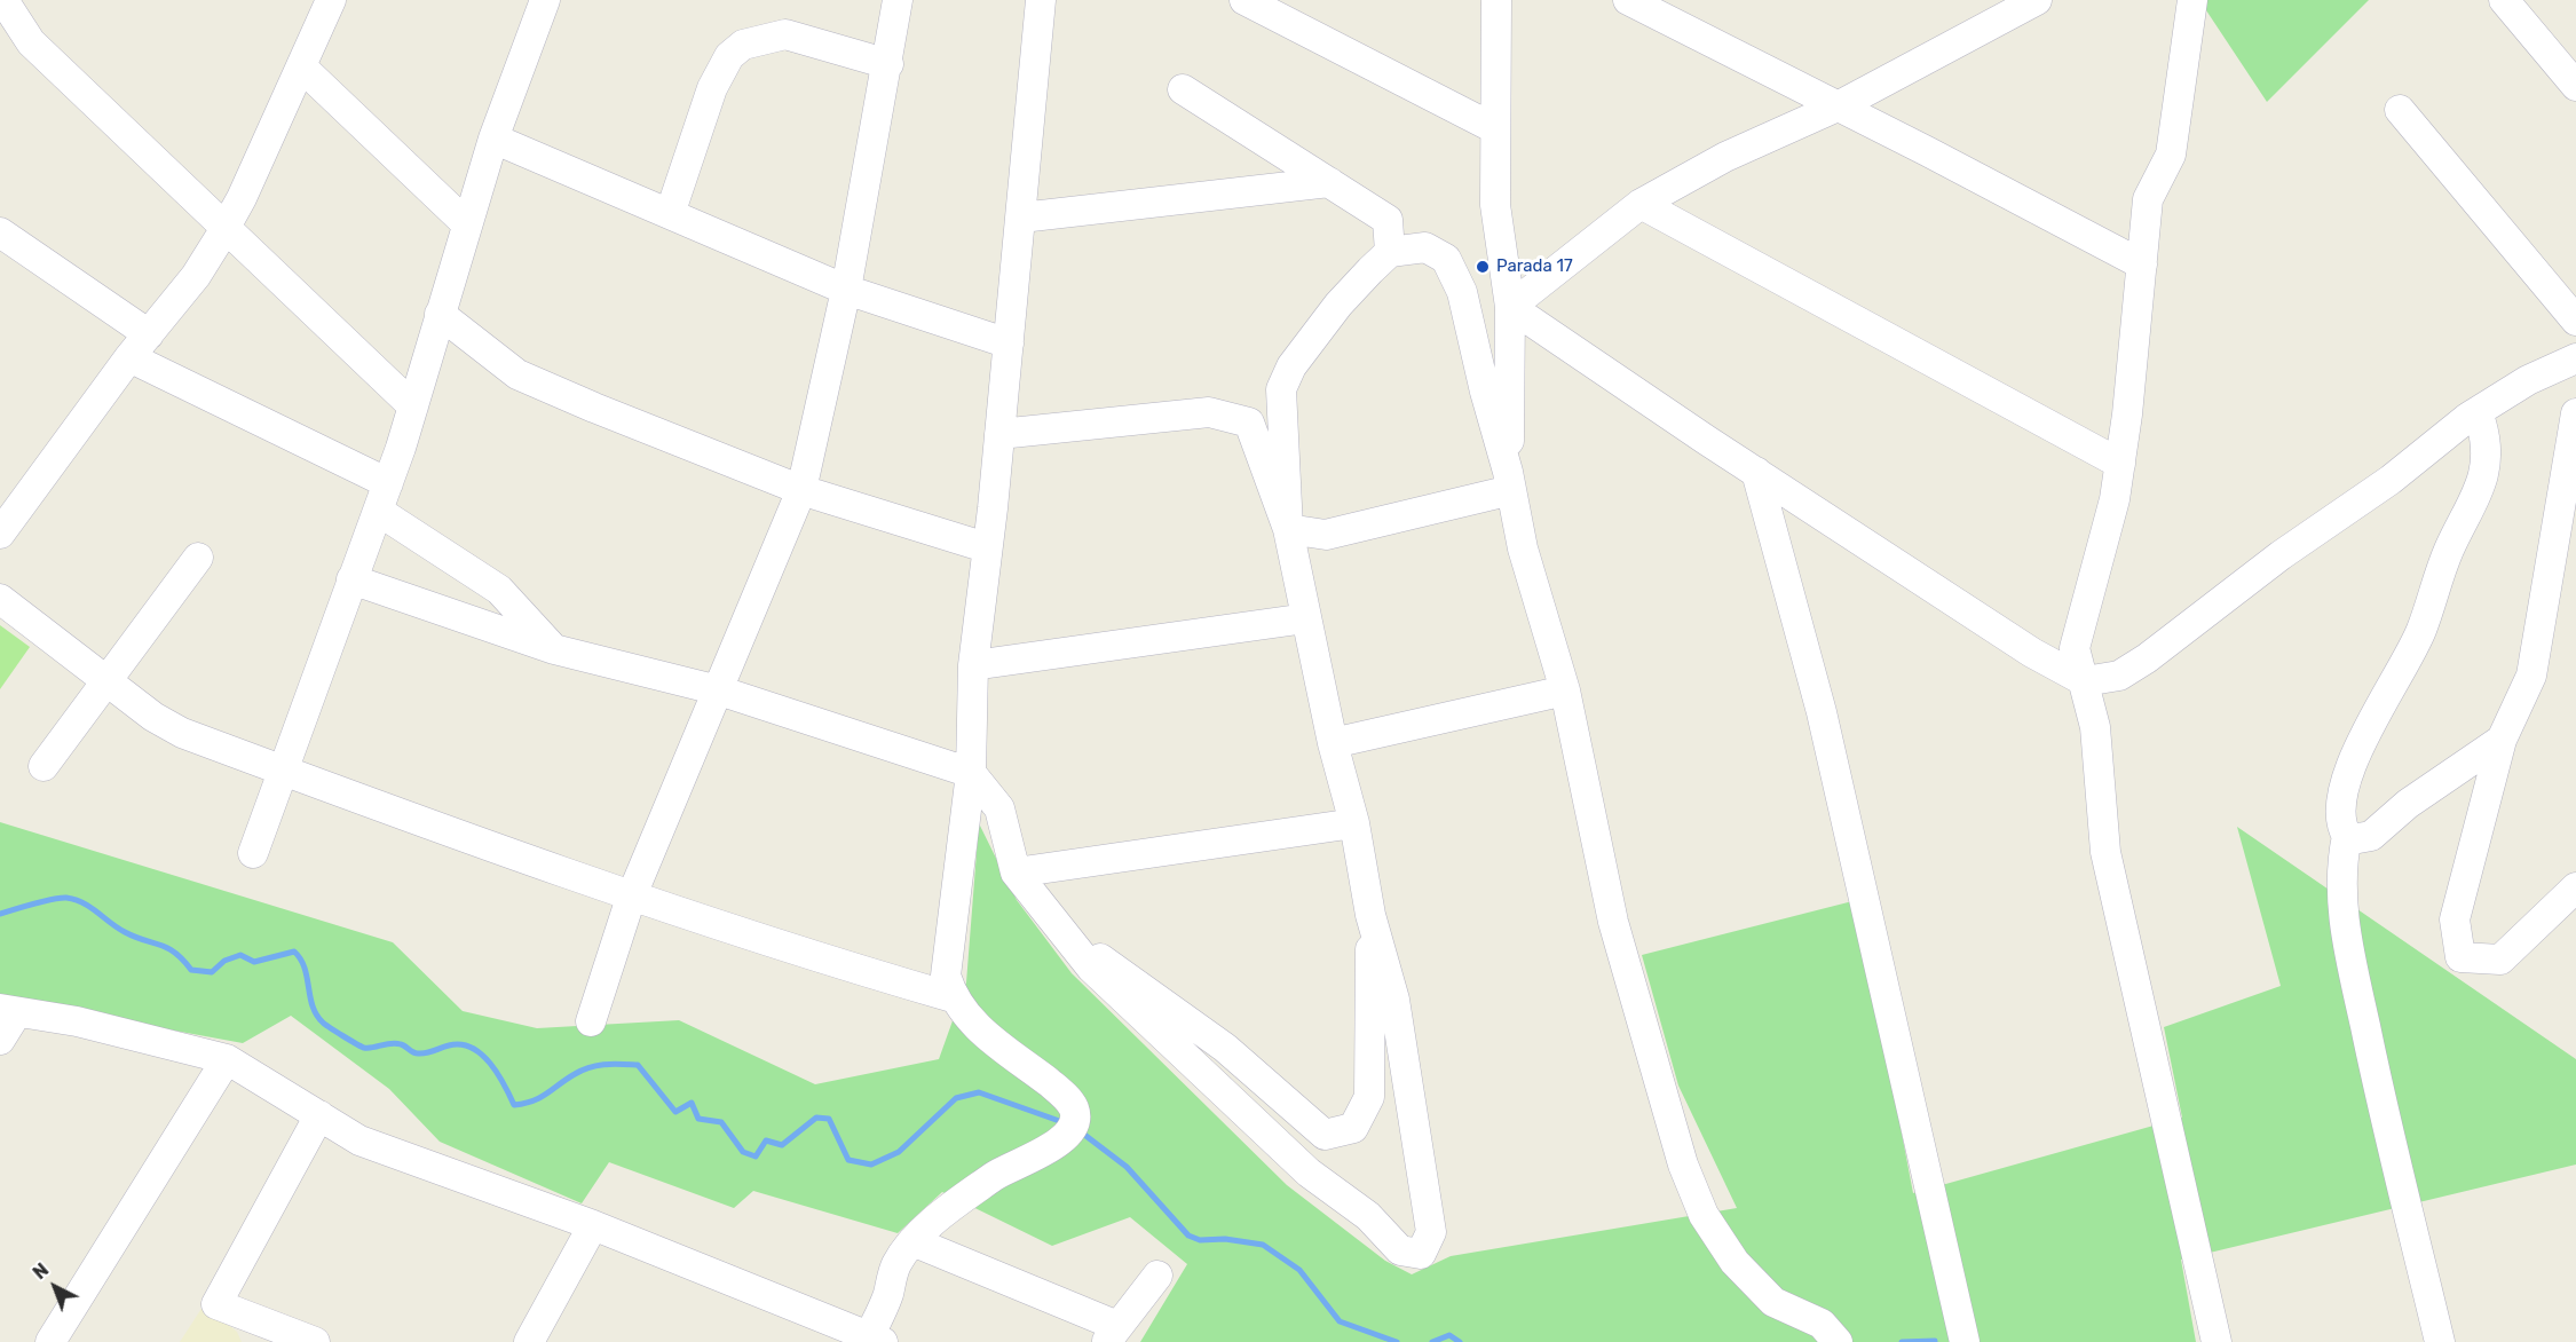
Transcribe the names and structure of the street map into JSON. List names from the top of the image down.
{
  "places": ["Parada 17"],
  "north": "top left"
}
